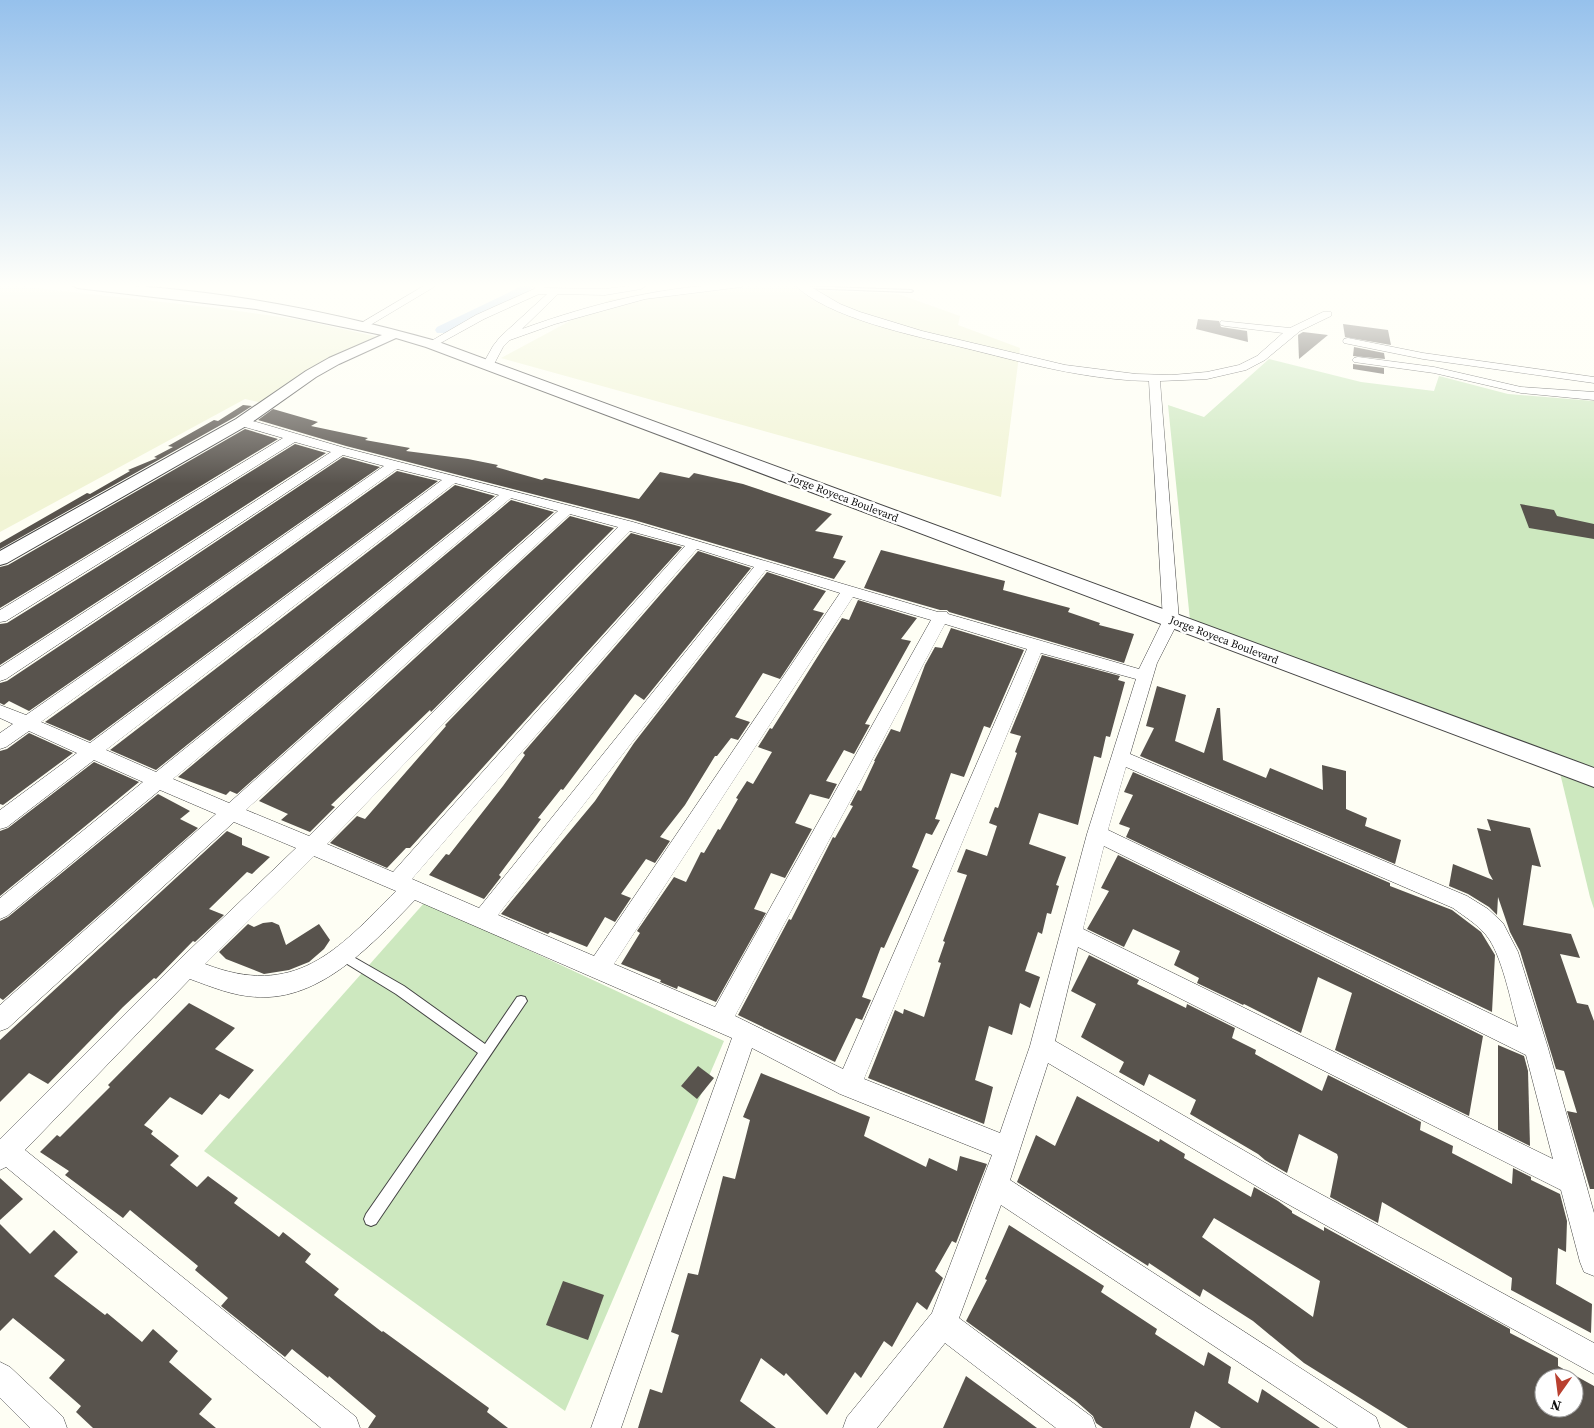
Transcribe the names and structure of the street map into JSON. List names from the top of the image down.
{
  "streets": {
    "street": ["Jorge Royeca Boulevard"]
  },
  "north": "bottom"
}
